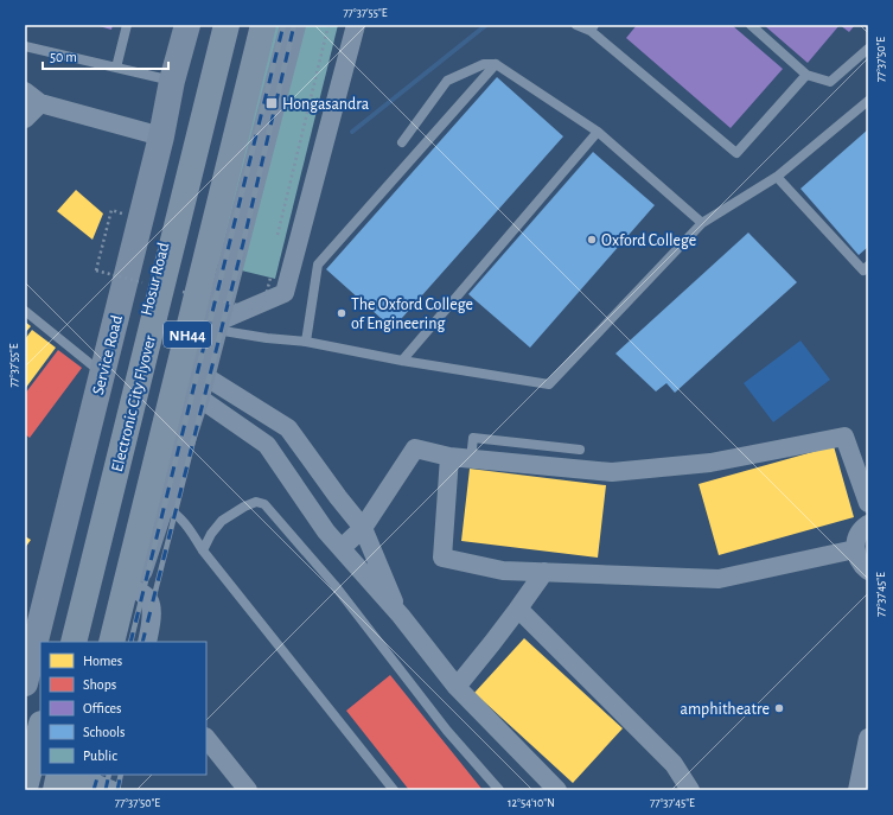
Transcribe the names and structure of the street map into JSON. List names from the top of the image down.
{
  "streets": {
    "highway": ["Hosur Road", "NH44", "Electronic City Flyover"],
    "street": ["Service Road"]
  },
  "places": {
    "transit": ["Hongasandra"],
    "other": ["Oxford College", "The Oxford College of Engineering", "amphitheatre"]
  },
  "legend": [
    "Homes",
    "Shops",
    "Offices",
    "Schools",
    "Public"
  ],
  "scale_bar": "50 m",
  "coordinates": [
    "77°37'55\"E",
    "77°37'50\"E",
    "77°37'45\"E",
    "12°54'10\"N"
  ]
}
